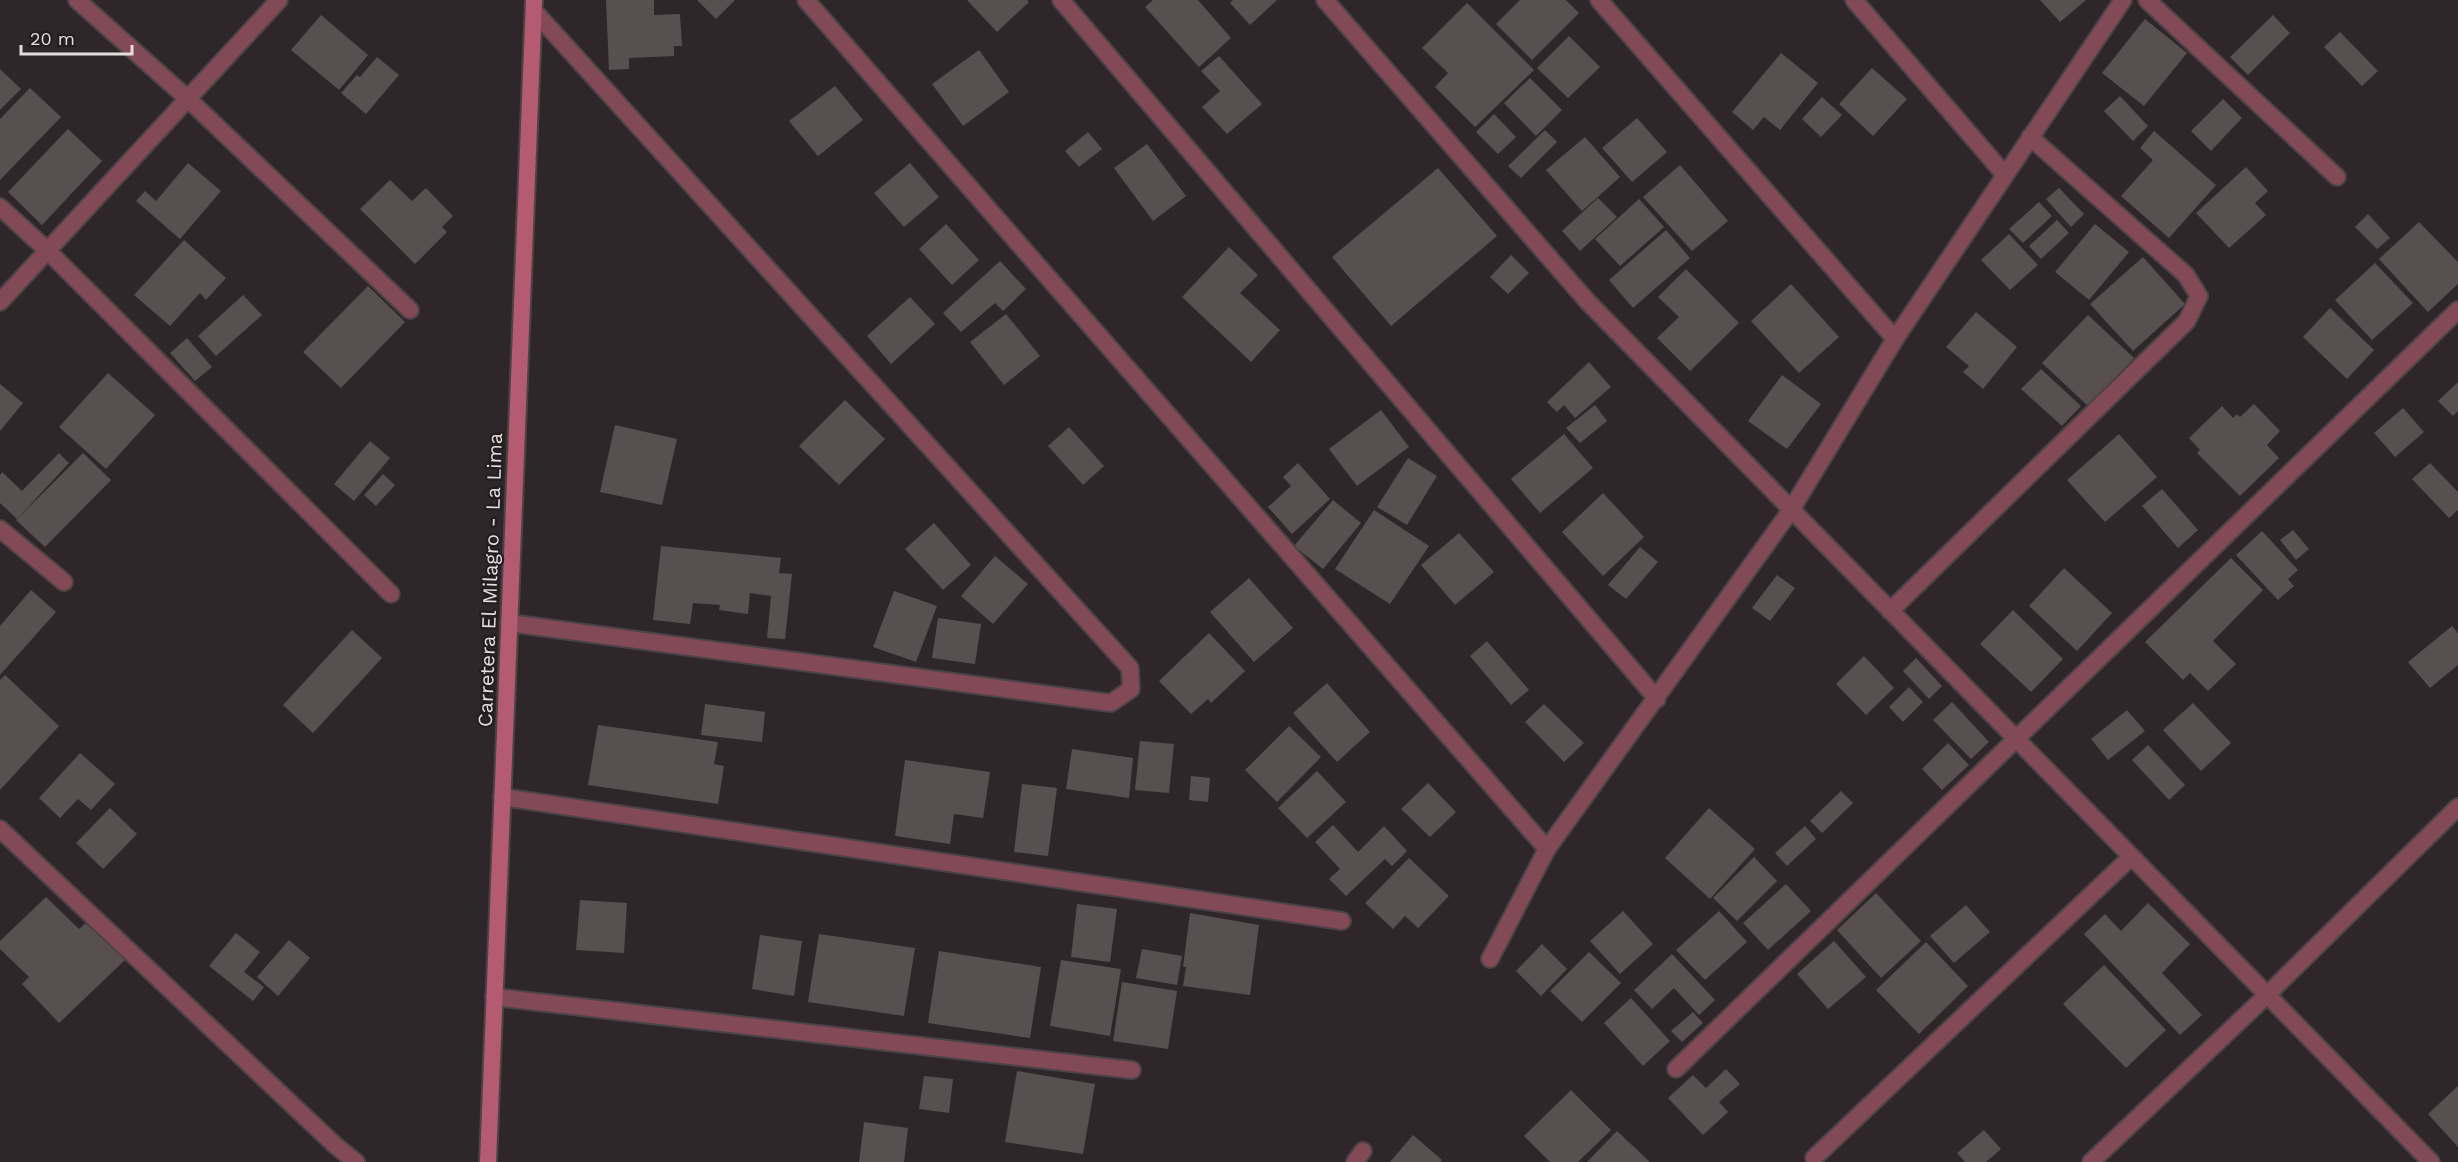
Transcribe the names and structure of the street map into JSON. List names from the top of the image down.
{
  "streets": {
    "main road": ["Carretera El Milagro - La Lima"]
  },
  "scale_bar": "20 m"
}
